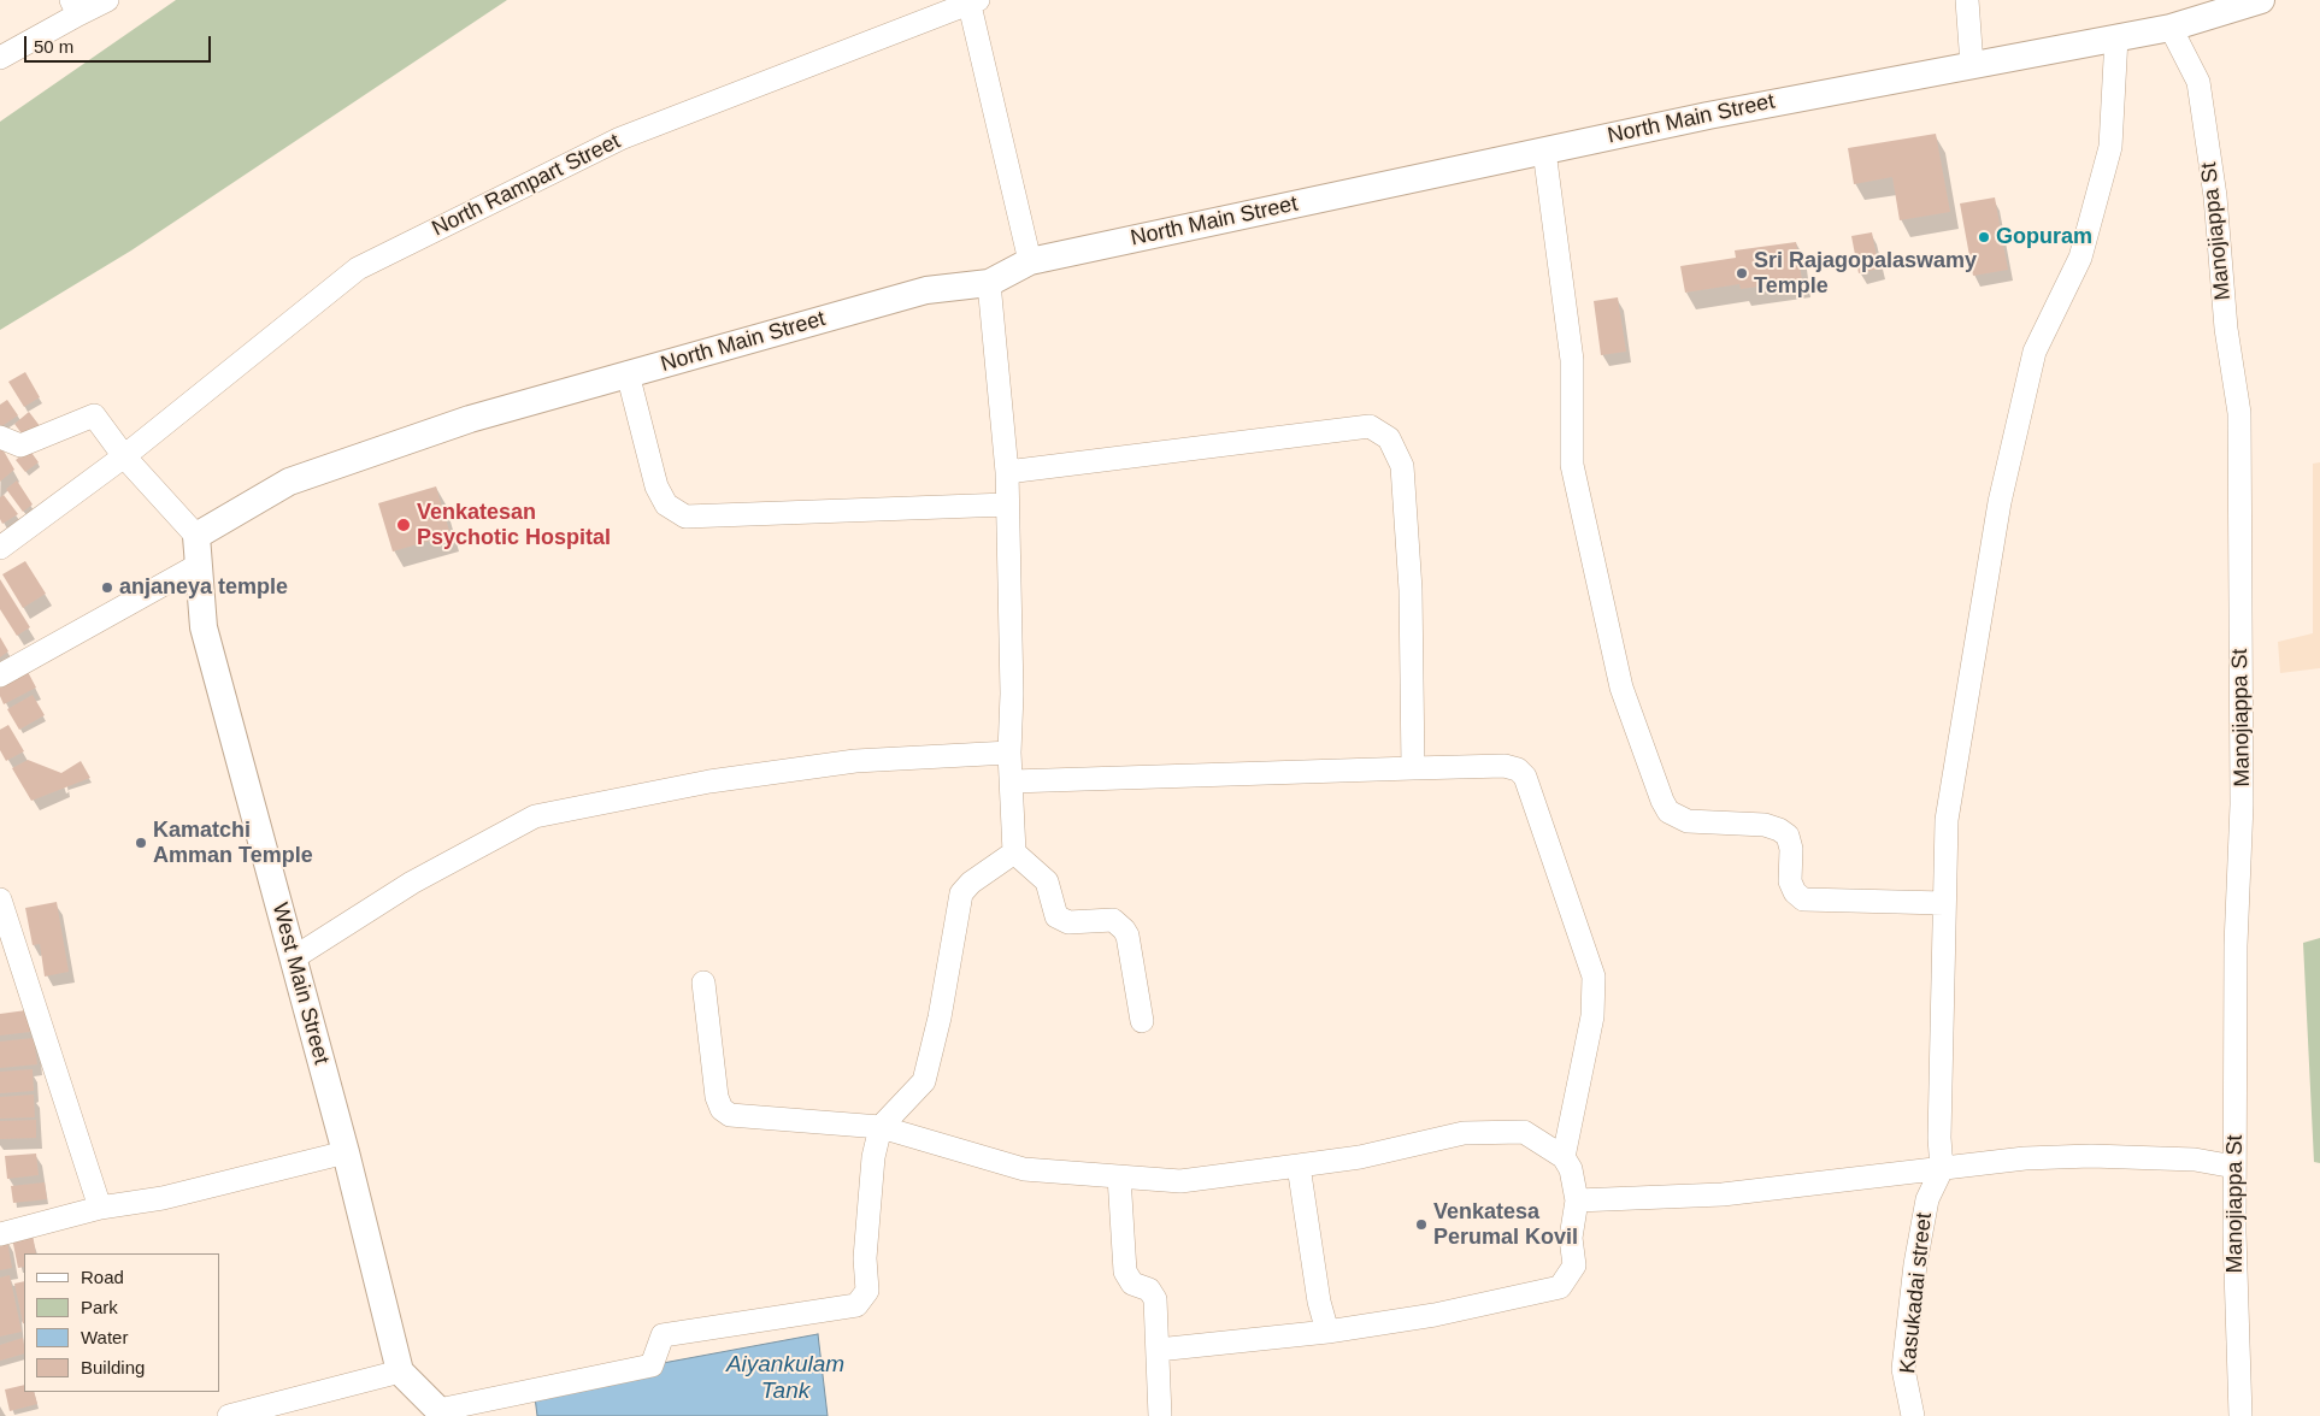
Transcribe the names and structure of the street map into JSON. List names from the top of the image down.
{
  "streets": {
    "street": [
      "North Main Street",
      "North Rampart Street",
      "Manojiappa St",
      "West Main Street",
      "Kasukadai street"
    ]
  },
  "crossings": [
    ["North Main Street", "Manojiappa St"],
    ["North Main Street", "West Main Street"]
  ],
  "water": ["Aiyankulam Tank"],
  "places": [
    "Gopuram",
    "Sri Rajagopalaswamy Temple",
    "Venkatesan Psychotic Hospital",
    "anjaneya temple",
    "Kamatchi Amman Temple",
    "Venkatesa Perumal Kovil"
  ],
  "legend": [
    "Road",
    "Park",
    "Water",
    "Building"
  ],
  "scale_bar": "50 m"
}
